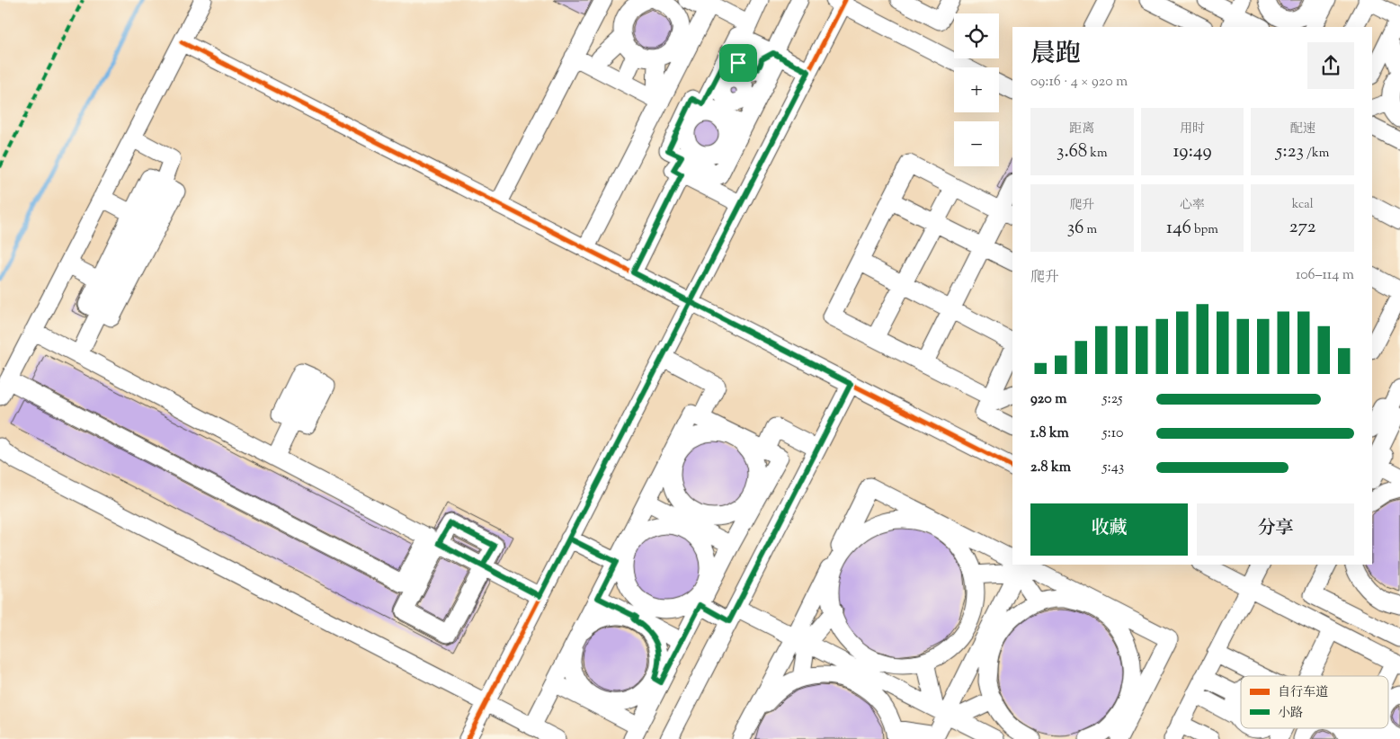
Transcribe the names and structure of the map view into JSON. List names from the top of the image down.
{
  "legend": ["自行车道", "小路"],
  "page": {
    "map_buttons": ["+", "−"],
    "heading": ["晨跑", "09:16 · 4 × 920 m"],
    "stats": [
      ["距离", "3.68 km"],
      ["用时", "19:49"],
      ["配速", "5:23 /km"],
      ["爬升", "36 m"],
      ["心率", "146 bpm"],
      ["kcal", "272"]
    ],
    "chart": ["爬升", "106–114 m"],
    "list": [
      {
        "name": "920 m",
        "note": "5:25"
      },
      {
        "name": "1.8 km",
        "note": "5:10"
      },
      {
        "name": "2.8 km",
        "note": "5:43"
      }
    ],
    "buttons": ["收藏", "分享"]
  }
}
